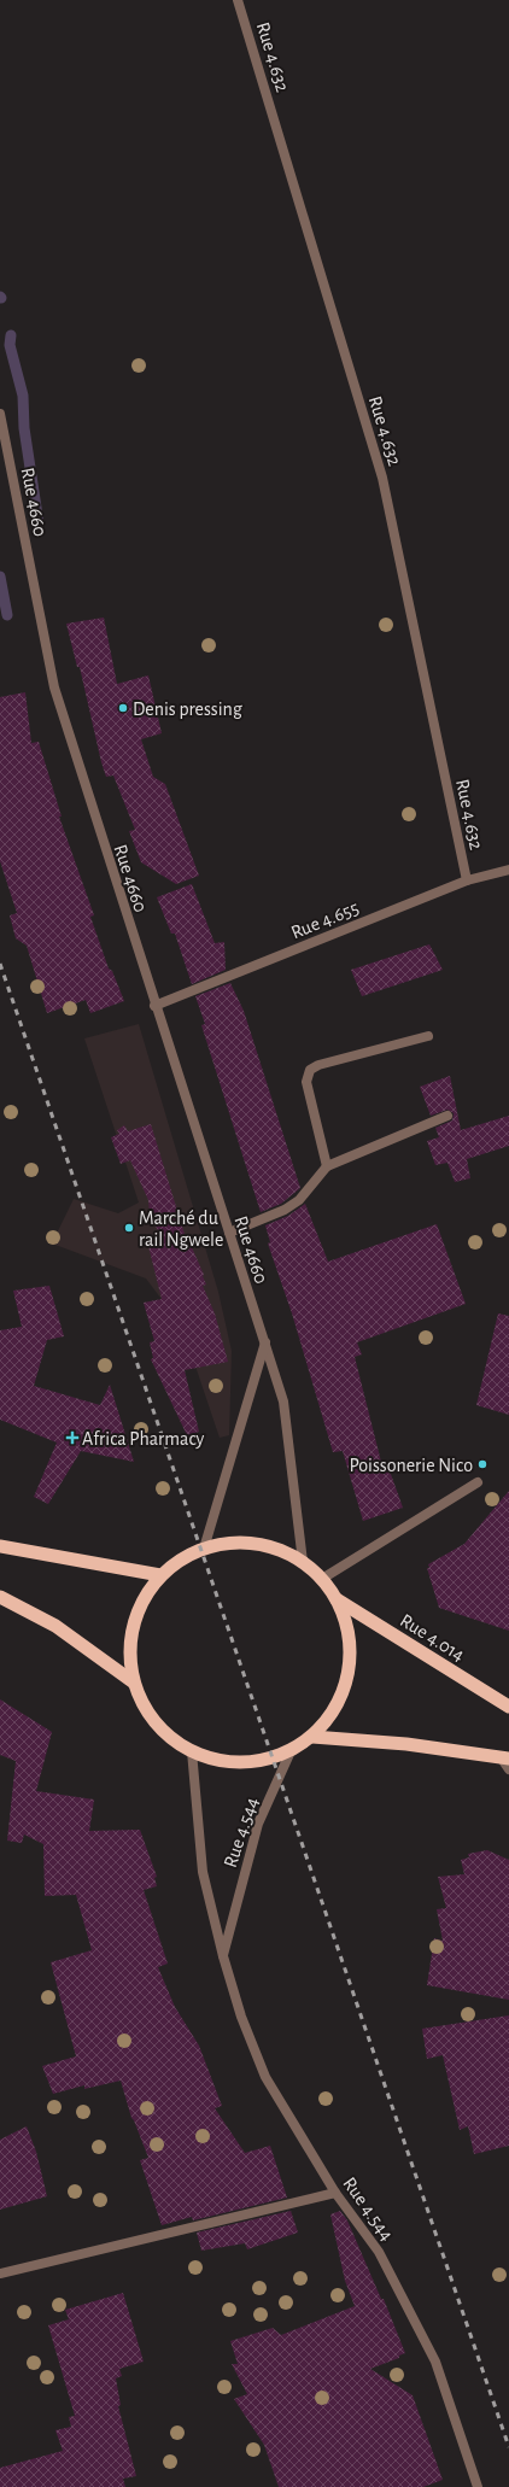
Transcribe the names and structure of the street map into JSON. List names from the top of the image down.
{
  "streets": {
    "highway": ["Rue 4.014"],
    "street": [
      "Rue 4.632",
      "Rue 4660",
      "Rue 4.655",
      "Rue 4.544"
    ]
  },
  "crossings": [
    ["Rue 4.632", "Rue 4.655"],
    ["Rue 4660", "Rue 4.655"]
  ],
  "places": {
    "other": ["Denis pressing", "Marché du rail Ngwele", "Poissonerie Nico"],
    "health": ["Africa Pharmacy"]
  }
}
